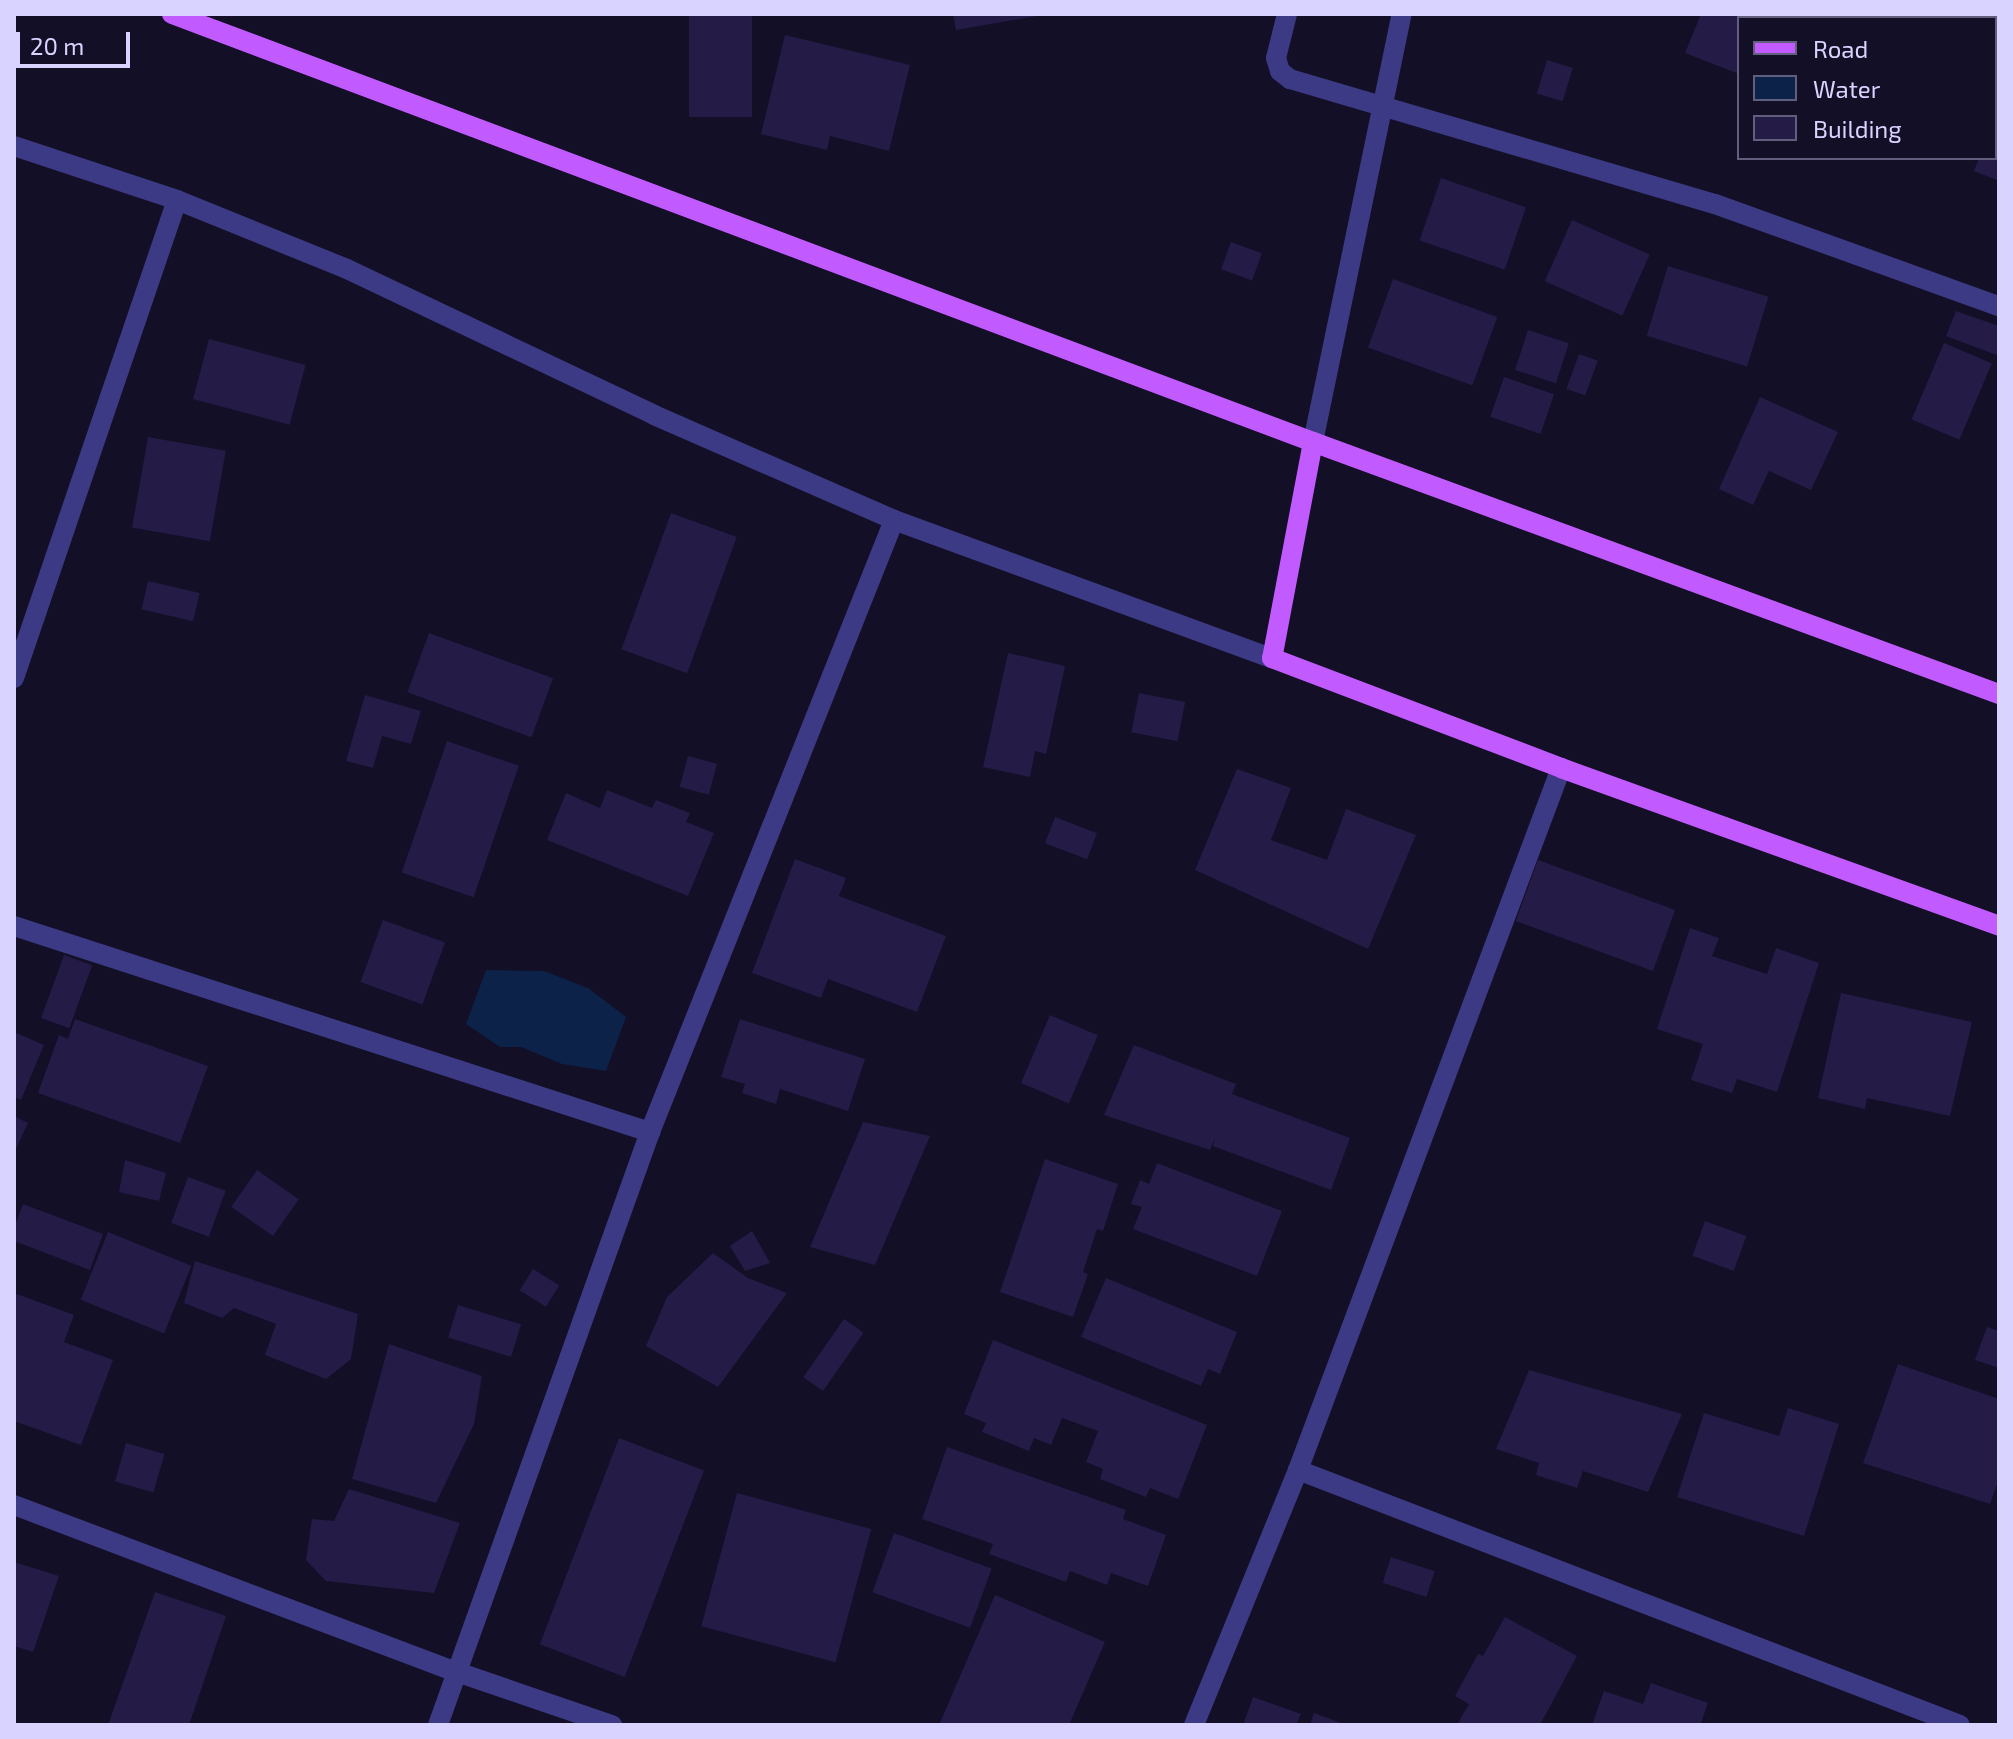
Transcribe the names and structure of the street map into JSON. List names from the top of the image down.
{
  "legend": ["Road", "Water", "Building"],
  "scale_bar": "20 m"
}
